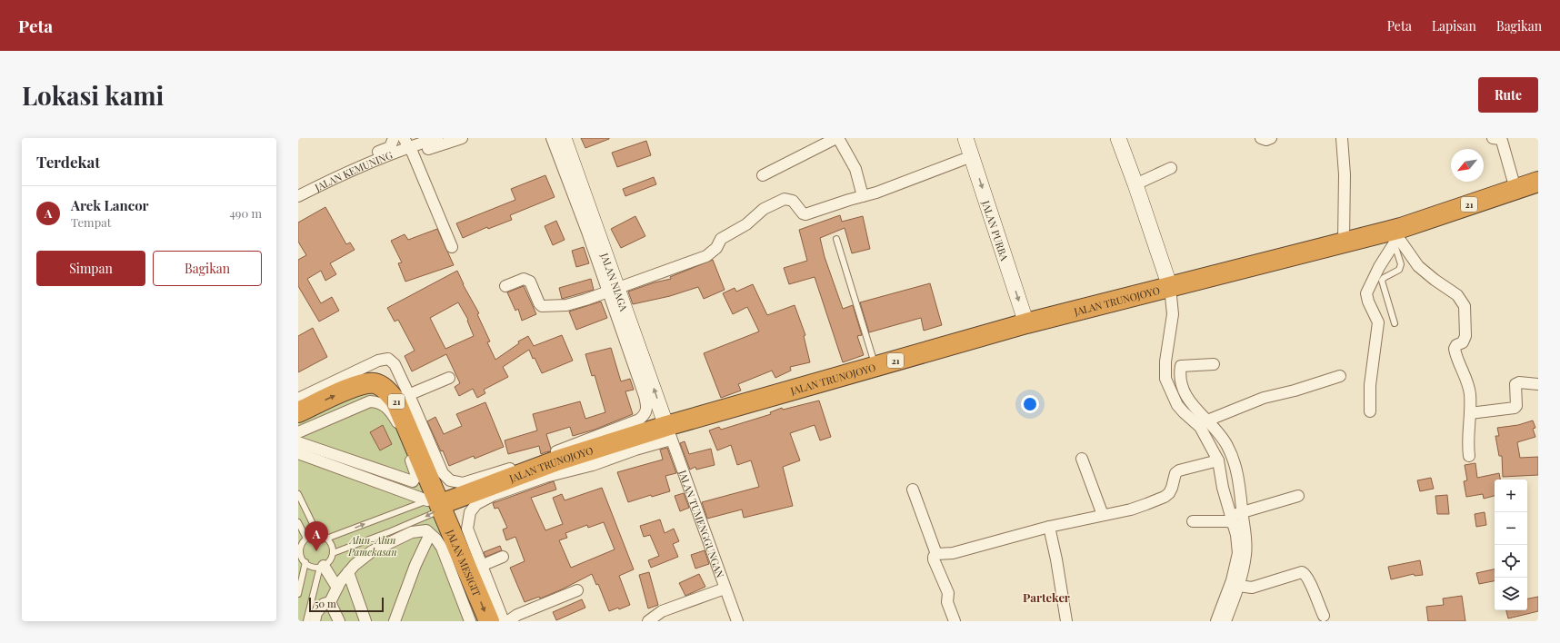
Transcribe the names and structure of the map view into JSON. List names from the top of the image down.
{
  "streets": {
    "highway": ["21", "JALAN TRUNOJOYO", "JALAN MESIGIT"],
    "street": [
      "JALAN KEMUNING",
      "JALAN PURBA",
      "JALAN NIAGA",
      "JALAN TUMENGGUNGAN"
    ]
  },
  "crossings": [
    ["21", "JALAN TRUNOJOYO"],
    ["21", "JALAN MESIGIT"],
    ["JALAN PURBA", "JALAN TRUNOJOYO"],
    ["JALAN NIAGA", "JALAN TRUNOJOYO"],
    ["JALAN NIAGA", "JALAN TUMENGGUNGAN"],
    ["JALAN TRUNOJOYO", "JALAN TUMENGGUNGAN"],
    ["JALAN TRUNOJOYO", "JALAN MESIGIT"]
  ],
  "one_way": ["JALAN PURBA", "JALAN NIAGA", "JALAN MESIGIT"],
  "districts": ["Parteker"],
  "parks": ["Alun-Alun Pamekasan"],
  "scale_bar": "50 m",
  "north": "bottom left",
  "page": {
    "header": "Peta",
    "nav": ["Peta", "Lapisan", "Bagikan"],
    "buttons": [
      "Rute",
      ["Simpan", "Bagikan"]
    ],
    "title": "Lokasi kami",
    "heading": "Terdekat",
    "list": [
      {
        "mark": "A",
        "name": "Arek Lancor",
        "note": "Tempat",
        "value": "490 m"
      }
    ],
    "map_buttons": ["+", "−"],
    "pins": "A",
    "scale": "50 m"
  }
}
